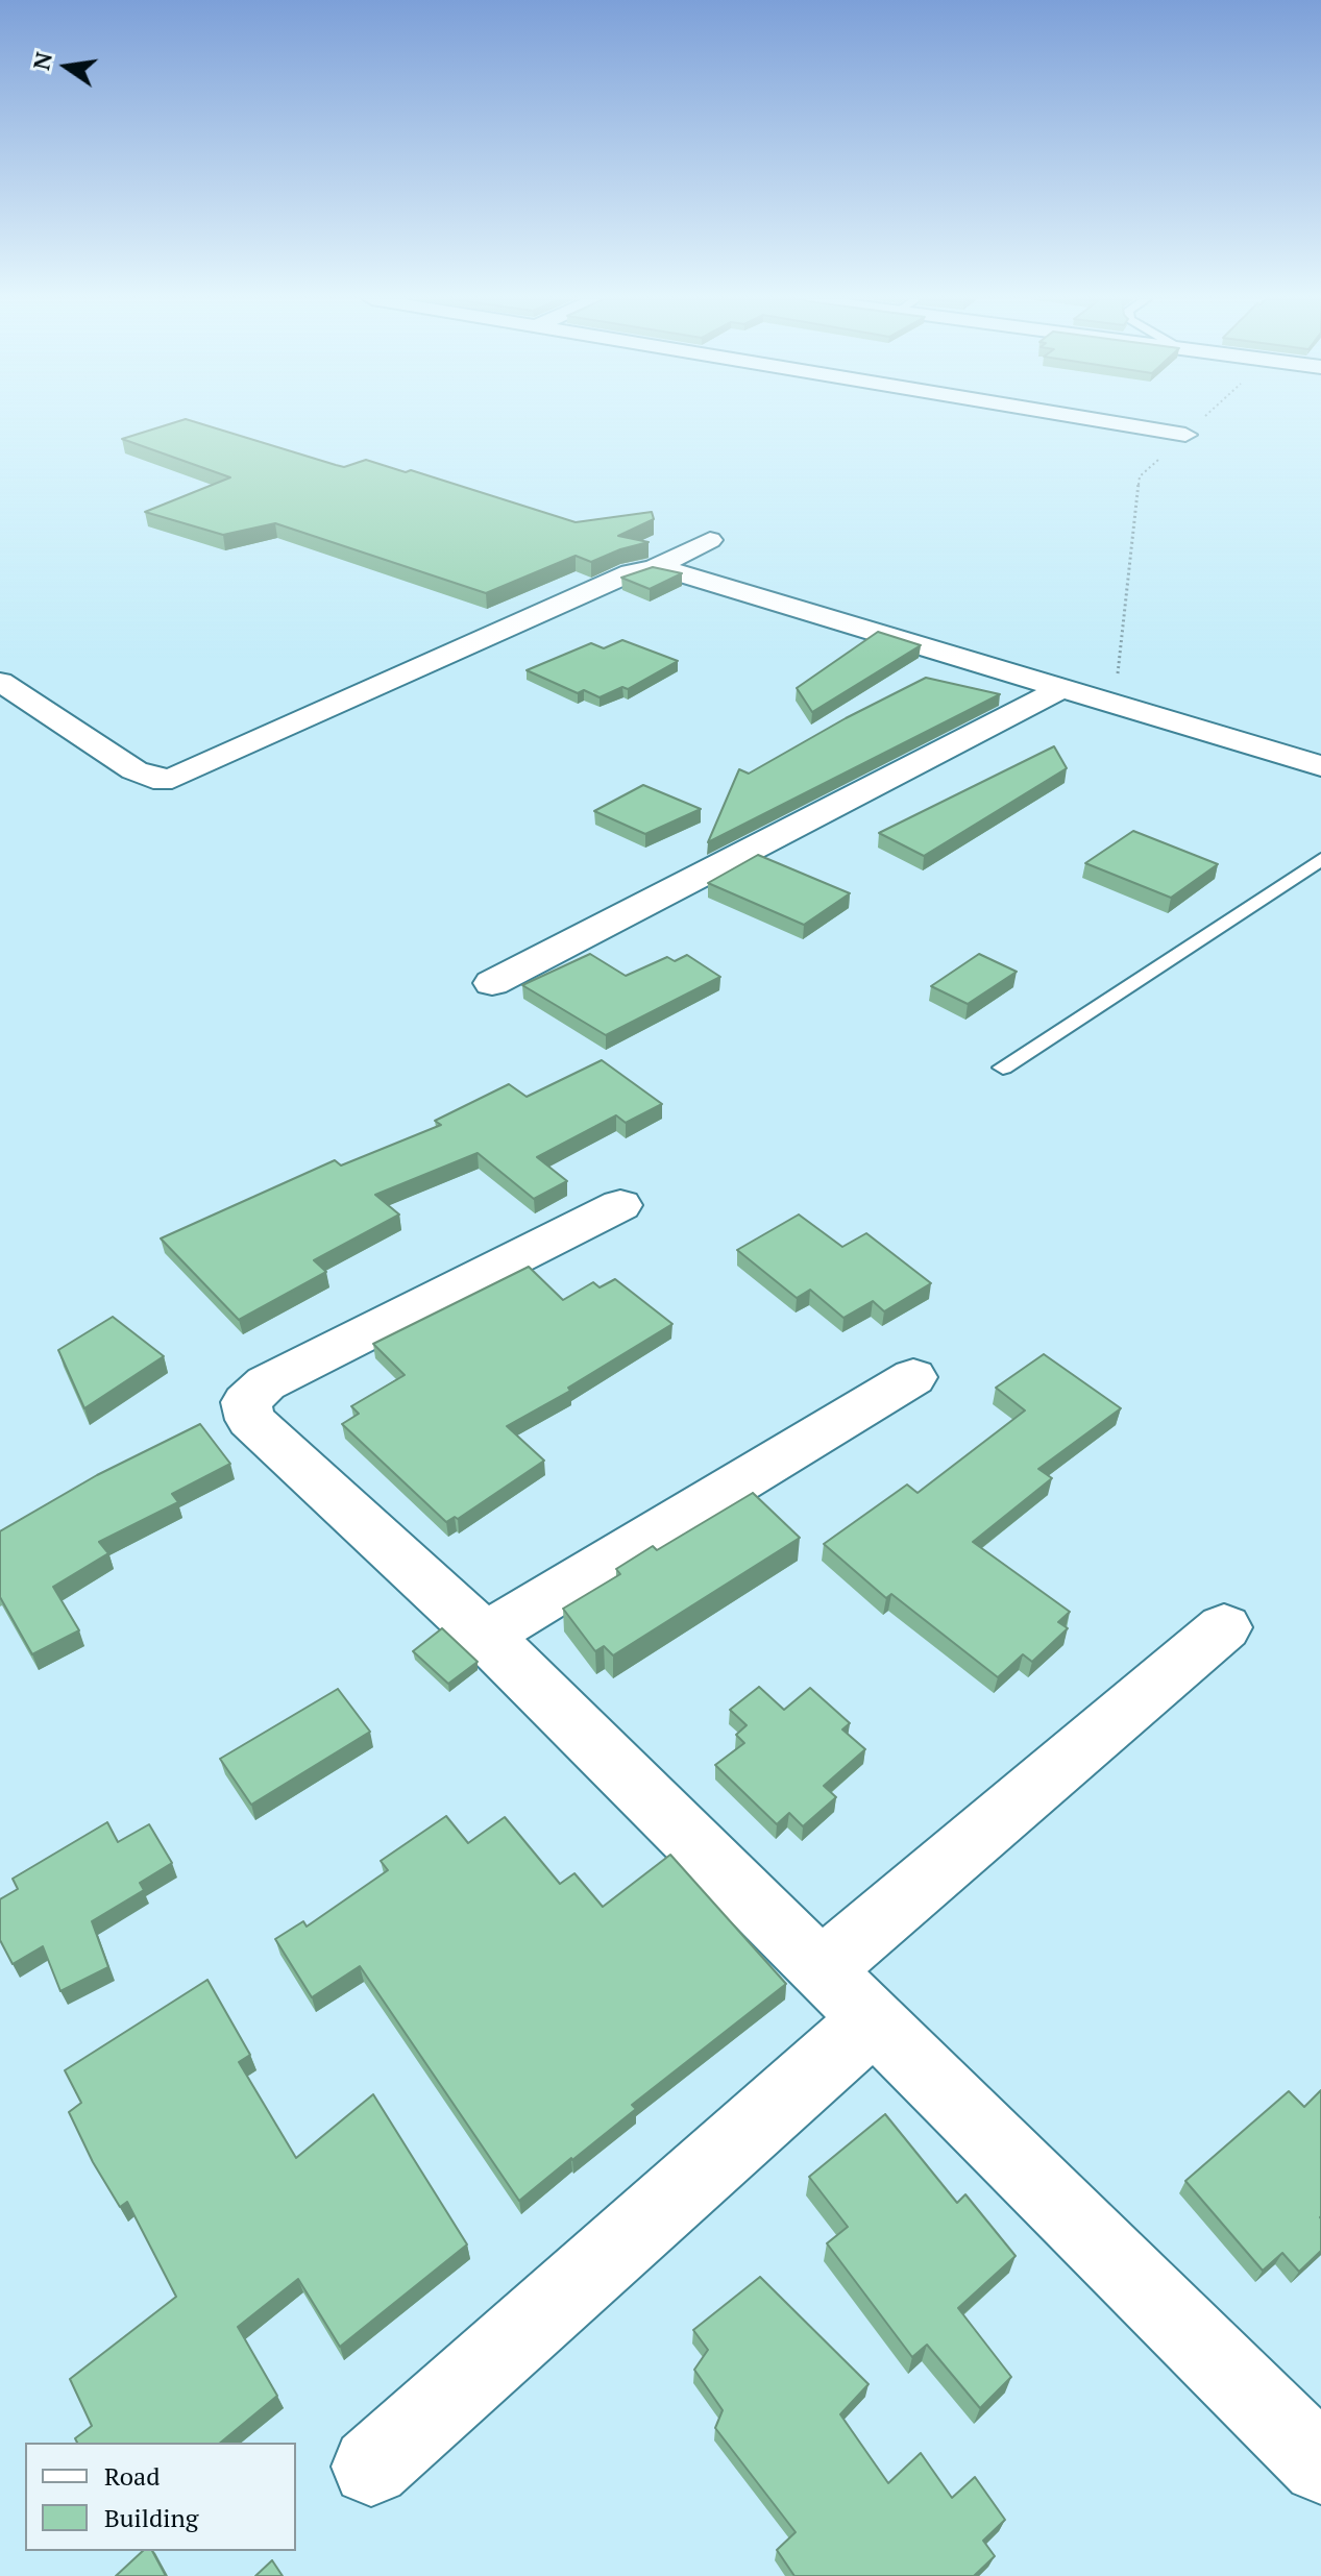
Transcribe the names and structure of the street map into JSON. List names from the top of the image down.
{
  "legend": ["Road", "Building"],
  "north": "left"
}
